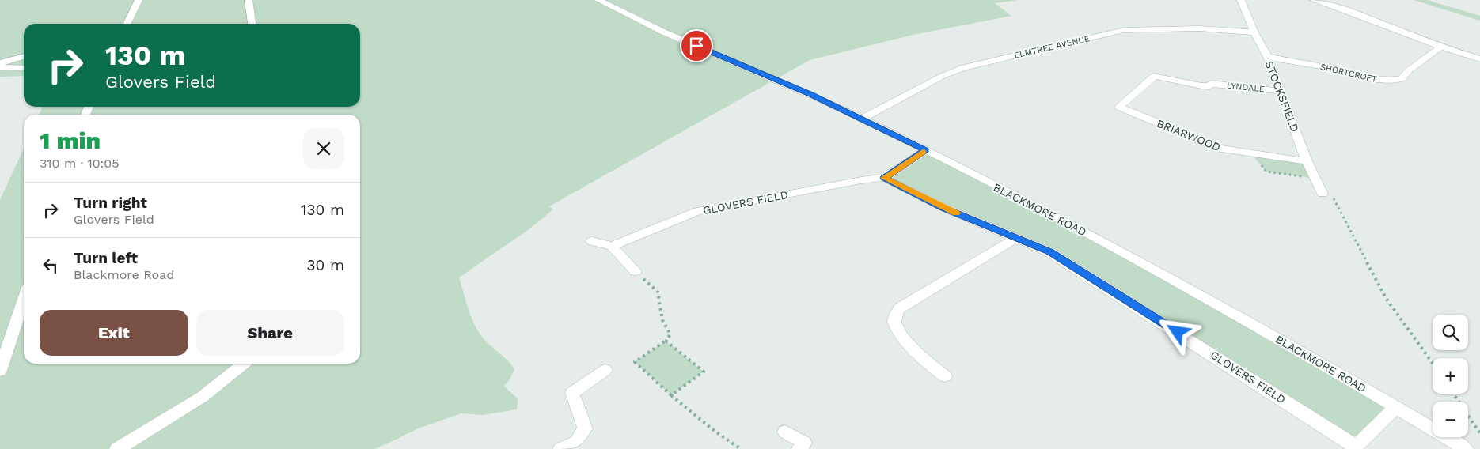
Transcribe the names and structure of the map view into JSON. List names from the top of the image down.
{
  "streets": {
    "street": [
      "ELMTREE AVENUE",
      "SHORTCROFT",
      "LYNDALE",
      "STOCKSFIELD",
      "BRIARWOOD",
      "GLOVERS FIELD",
      "BLACKMORE ROAD"
    ]
  },
  "crossings": [
    ["ELMTREE AVENUE", "STOCKSFIELD"],
    ["ELMTREE AVENUE", "BLACKMORE ROAD"],
    ["SHORTCROFT", "STOCKSFIELD"],
    ["LYNDALE", "STOCKSFIELD"],
    ["LYNDALE", "BRIARWOOD"],
    ["STOCKSFIELD", "BRIARWOOD"],
    ["GLOVERS FIELD", "BLACKMORE ROAD"]
  ],
  "page": {
    "turn": ["130 m", "Glovers Field"],
    "heading": ["1 min", "310 m · 10:05"],
    "list": [
      {
        "name": "Turn right",
        "note": "Glovers Field",
        "value": "130 m"
      },
      {
        "name": "Turn left",
        "note": "Blackmore Road",
        "value": "30 m"
      }
    ],
    "buttons": ["Exit", "Share"],
    "map_buttons": ["+", "−"]
  }
}
